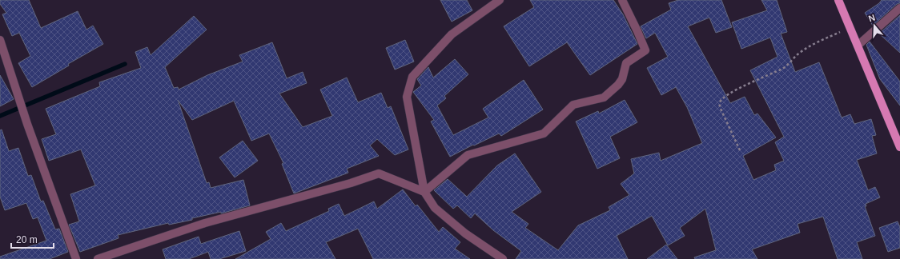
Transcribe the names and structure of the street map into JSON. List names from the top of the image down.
{
  "scale_bar": "20 m",
  "north": "top"
}
